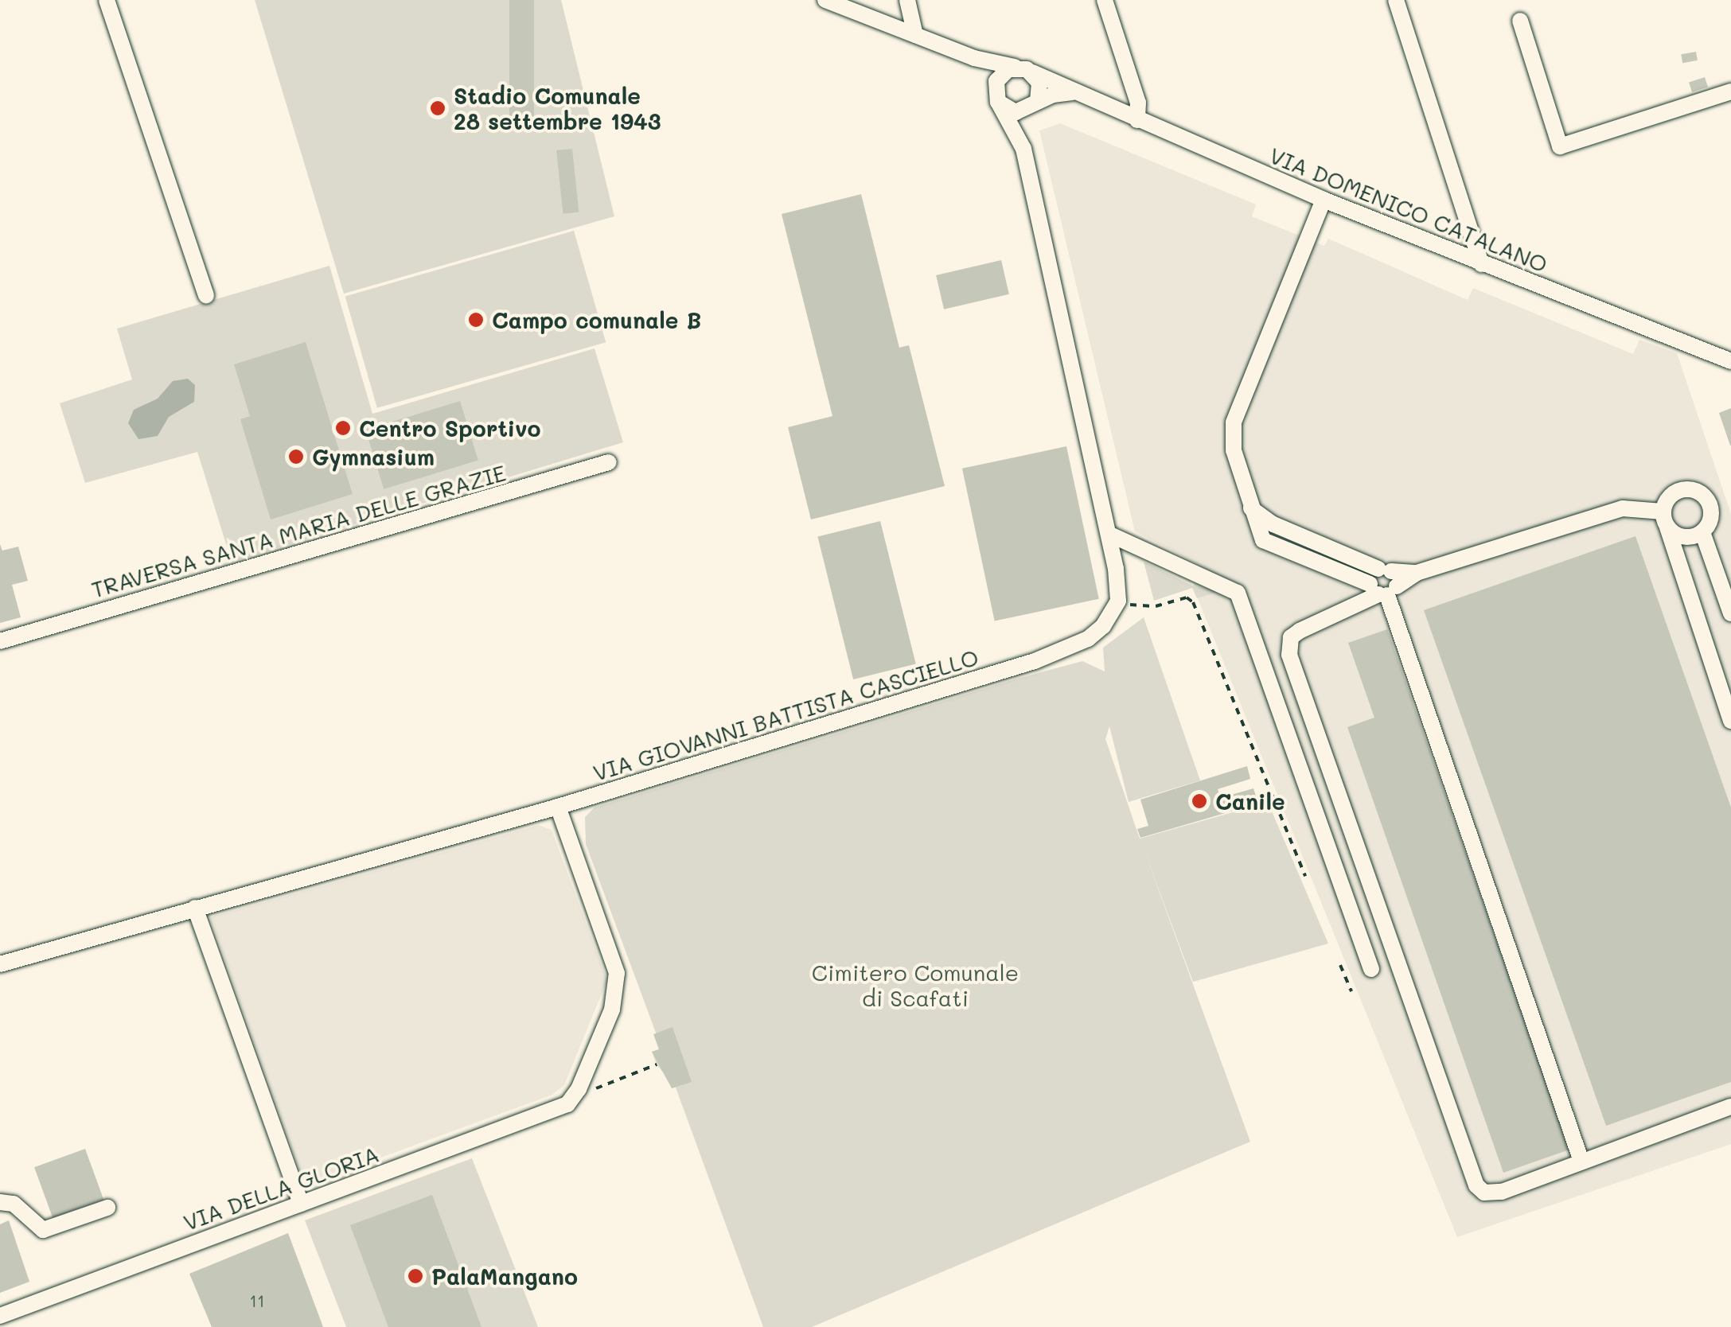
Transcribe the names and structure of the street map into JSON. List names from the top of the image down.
{
  "streets": {
    "street": [
      "VIA DOMENICO CATALANO",
      "TRAVERSA SANTA MARIA DELLE GRAZIE",
      "VIA GIOVANNI BATTISTA CASCIELLO",
      "VIA DELLA GLORIA"
    ]
  },
  "parks": ["Cimitero Comunale di Scafati"],
  "places": [
    "Stadio Comunale 28 settembre 1943",
    "Campo comunale B",
    "Centro Sportivo",
    "Gymnasium",
    "Canile",
    "PalaMangano"
  ],
  "house_numbers": ["11"]
}
